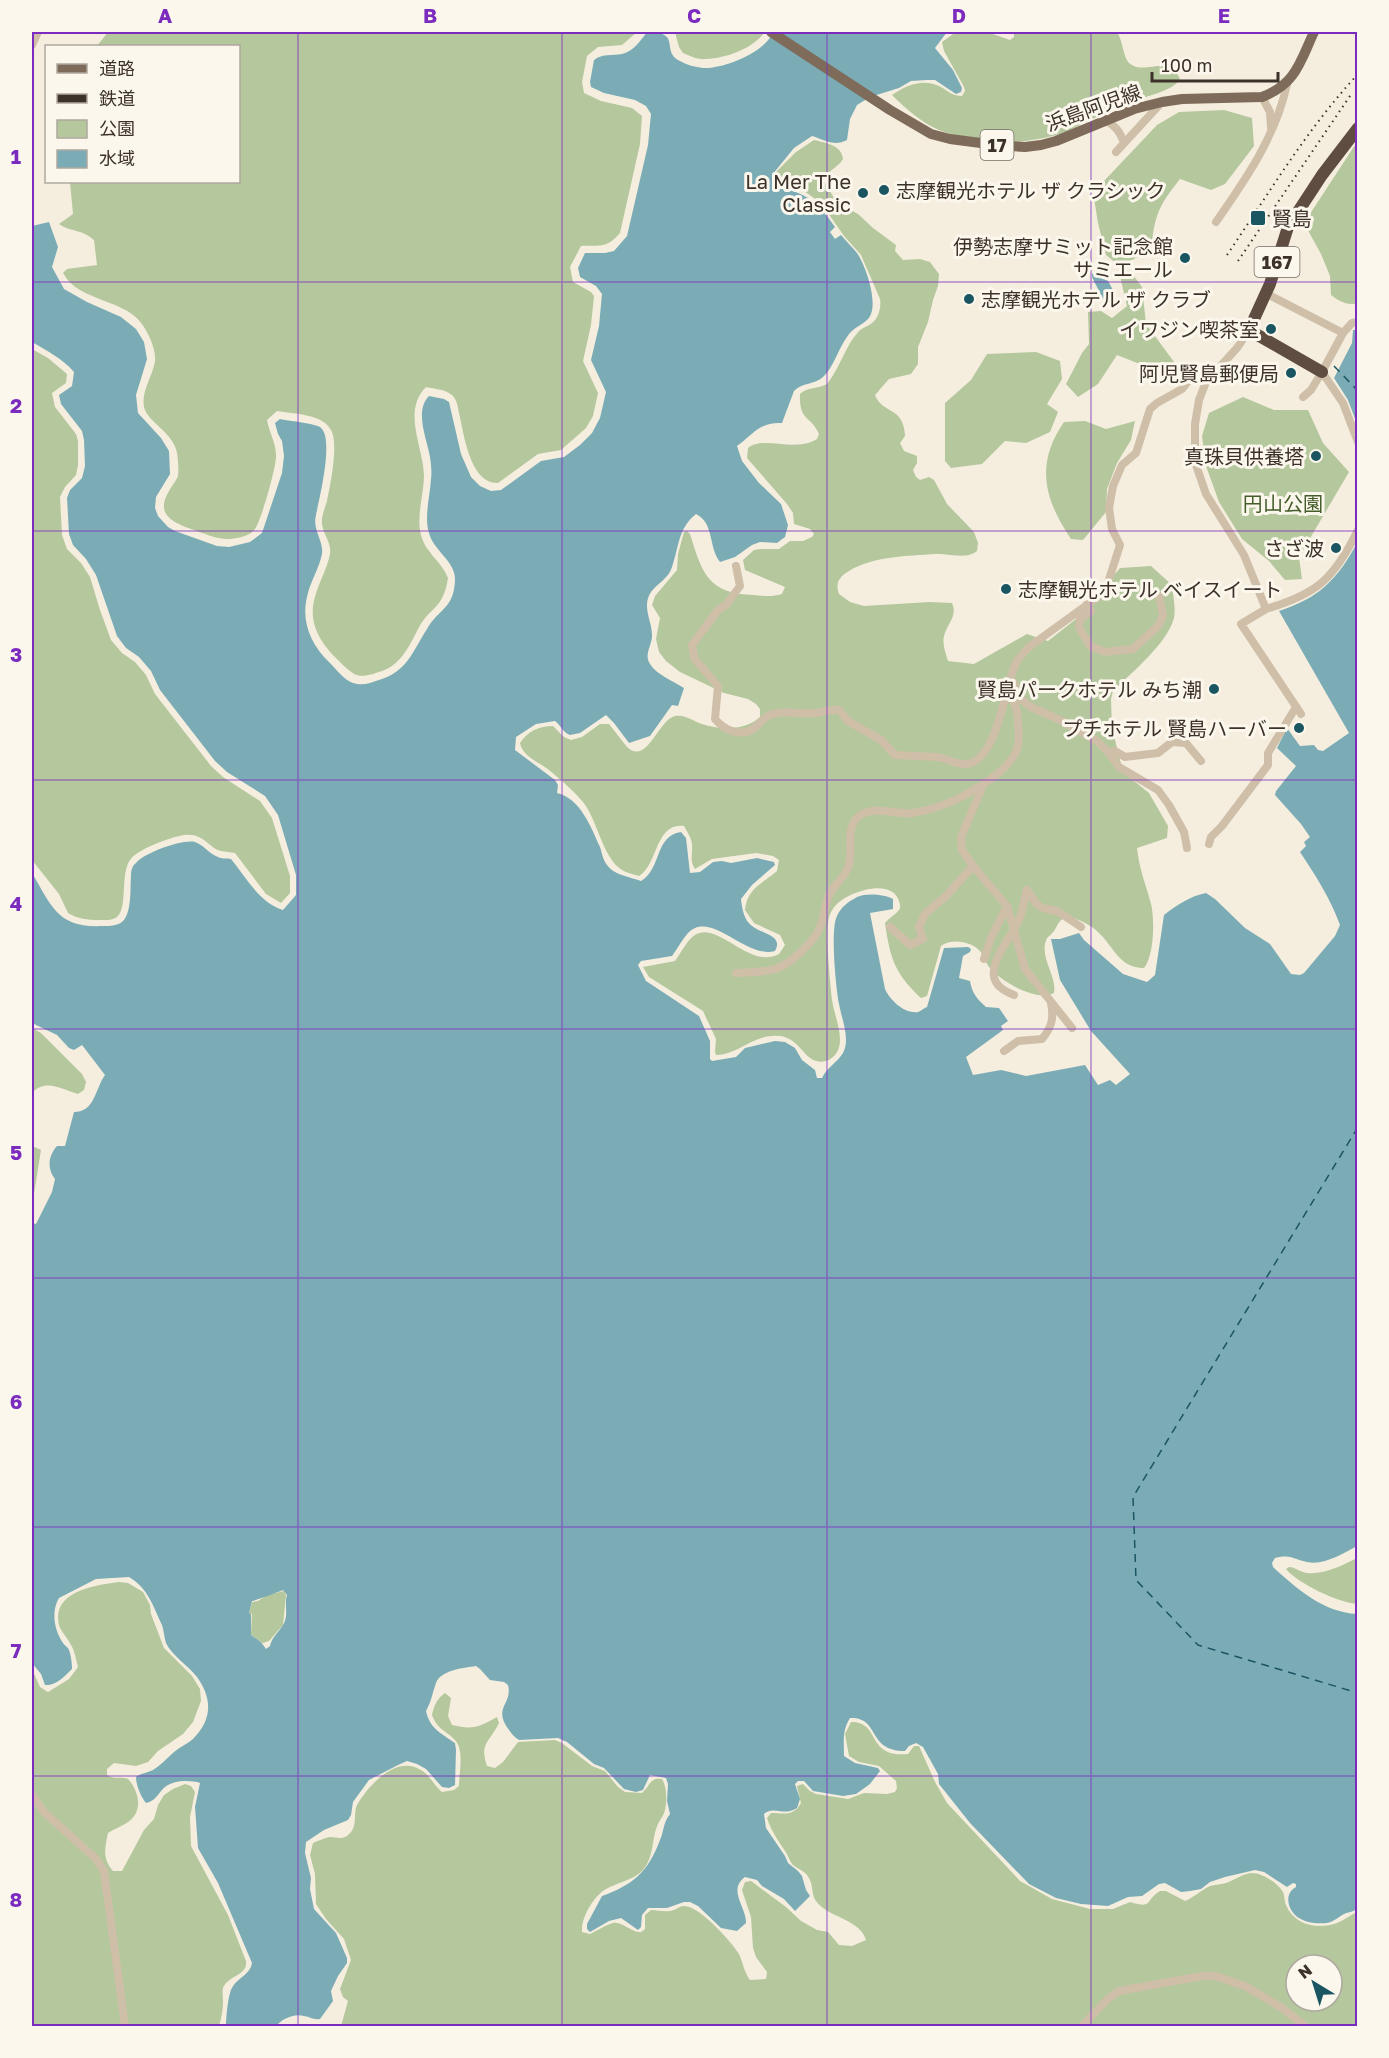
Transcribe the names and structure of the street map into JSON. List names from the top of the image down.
{
  "streets": {
    "highway": ["167"],
    "main road": ["浜島阿児線", "17"]
  },
  "parks": ["円山公園"],
  "places": {
    "other": [
      "志摩観光ホテル ザ クラシック",
      "La Mer The Classic",
      "伊勢志摩サミット記念館 サミエール",
      "志摩観光ホテル ザ クラブ",
      "イワジン喫茶室",
      "阿児賢島郵便局",
      "真珠貝供養塔",
      "さざ波",
      "志摩観光ホテル ベイスイート",
      "賢島パークホテル みち潮",
      "プチホテル 賢島ハーバー"
    ],
    "transit": ["賢島"]
  },
  "legend": [
    "道路",
    "鉄道",
    "公園",
    "水域"
  ],
  "scale_bar": "100 m",
  "north": "top left",
  "grid": {
    "columns": [
      "A",
      "B",
      "C",
      "D",
      "E"
    ],
    "rows": [
      "1",
      "2",
      "3",
      "4",
      "5",
      "6",
      "7",
      "8"
    ]
  }
}
